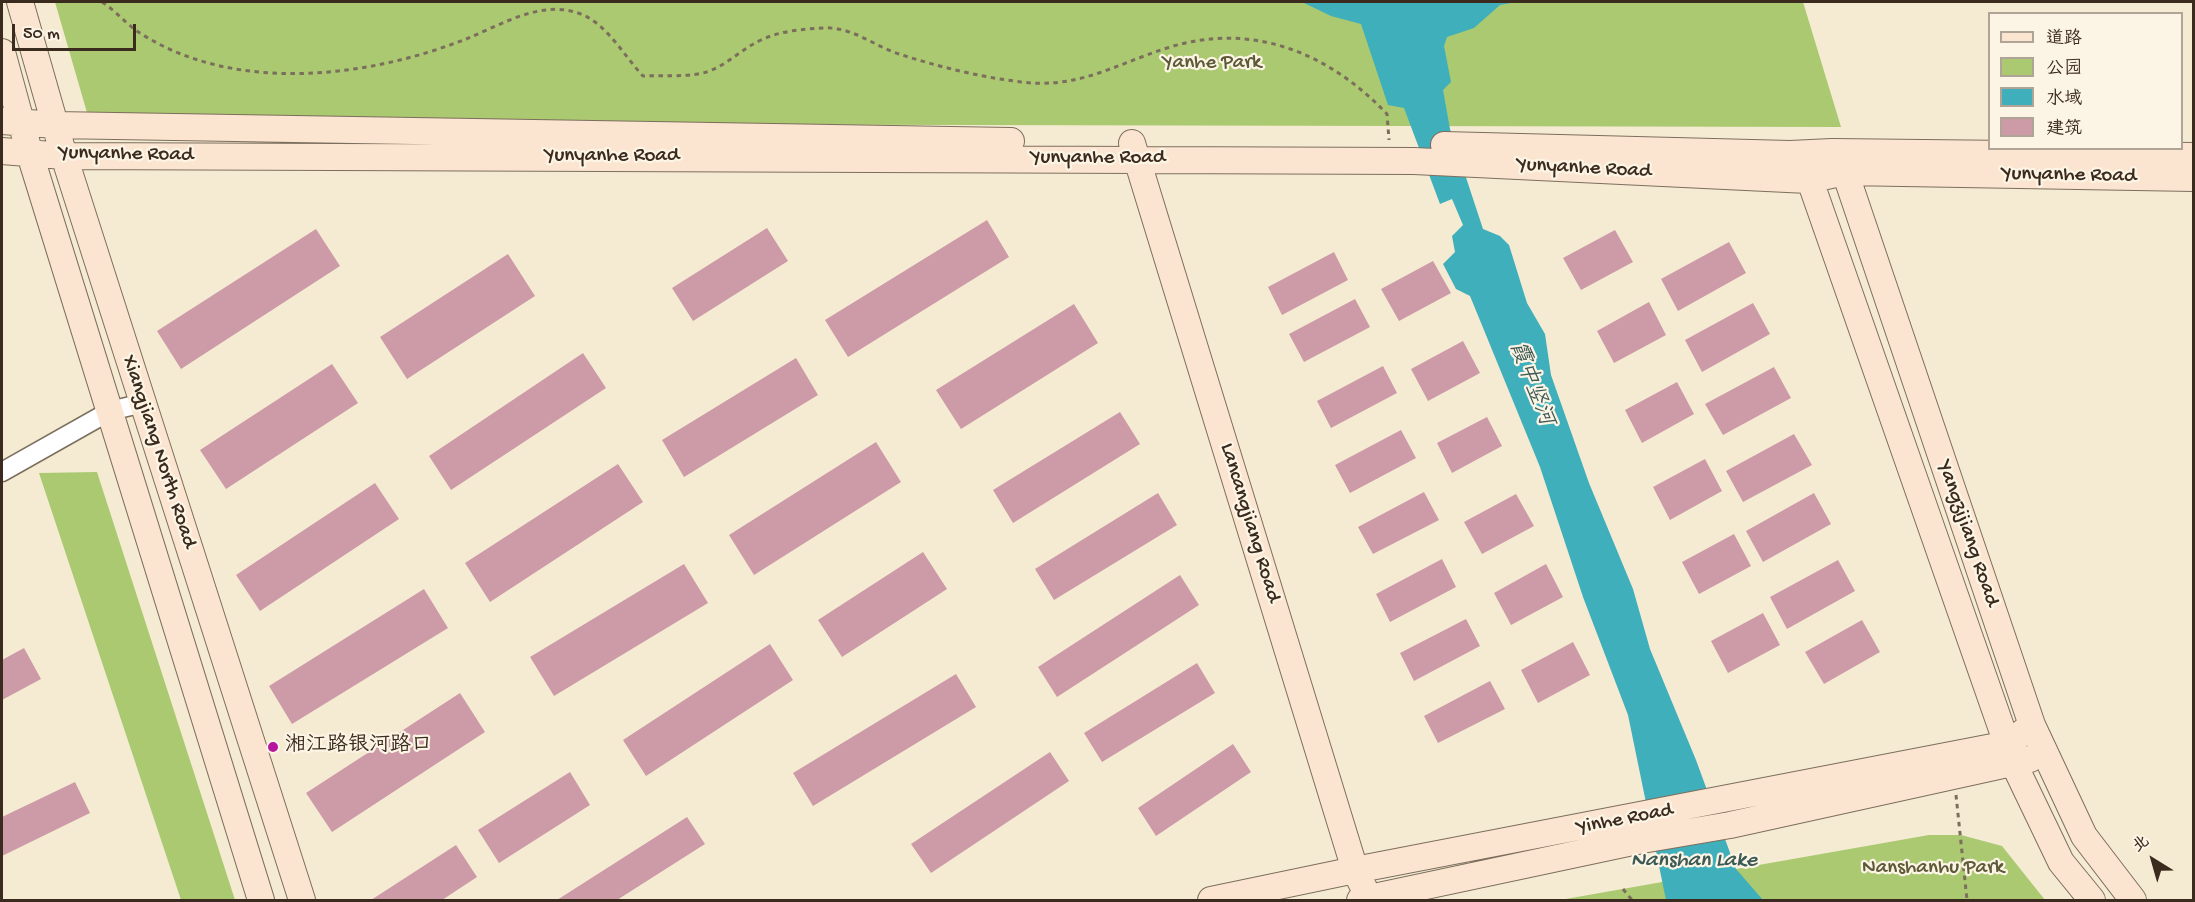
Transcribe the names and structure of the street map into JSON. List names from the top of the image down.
{
  "streets": {
    "main road": [
      "Yunyanhe Road",
      "Xiangjiang North Road",
      "Lancangjiang Road",
      "Yangzijiang Road",
      "Yinhe Road"
    ]
  },
  "crossings": [
    ["Yunyanhe Road", "Xiangjiang North Road"],
    ["Yunyanhe Road", "Lancangjiang Road"],
    ["Yunyanhe Road", "Yangzijiang Road"],
    ["Lancangjiang Road", "Yinhe Road"],
    ["Yangzijiang Road", "Yinhe Road"]
  ],
  "water": ["霞中竖河", "Nanshan Lake"],
  "parks": ["Yanhe Park", "Nanshanhu Park"],
  "places": ["湘江路银河路口"],
  "legend": [
    "道路",
    "公园",
    "水域",
    "建筑"
  ],
  "scale_bar": "50 m",
  "north": "top left"
}
